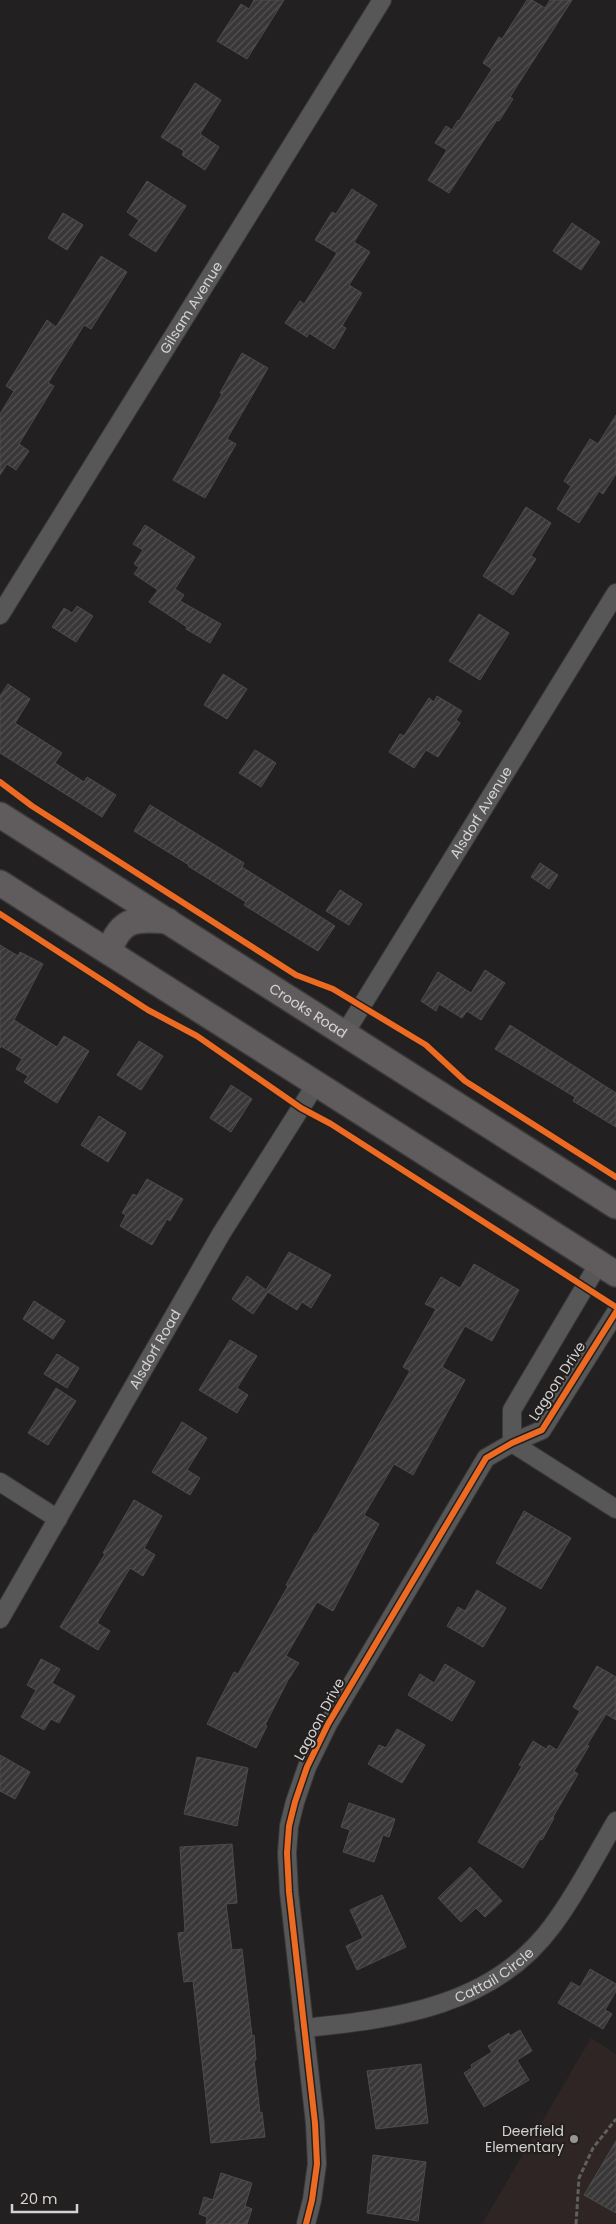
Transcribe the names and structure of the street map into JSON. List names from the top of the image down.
{
  "streets": {
    "main road": ["Crooks Road"],
    "street": [
      "Gilsam Avenue",
      "Alsdorf Avenue",
      "Alsdorf Road",
      "Lagoon Drive",
      "Cattail Circle"
    ]
  },
  "crossings": [
    ["Alsdorf Avenue", "Crooks Road"],
    ["Lagoon Drive", "Cattail Circle"]
  ],
  "places": ["Deerfield Elementary"],
  "scale_bar": "20 m"
}
